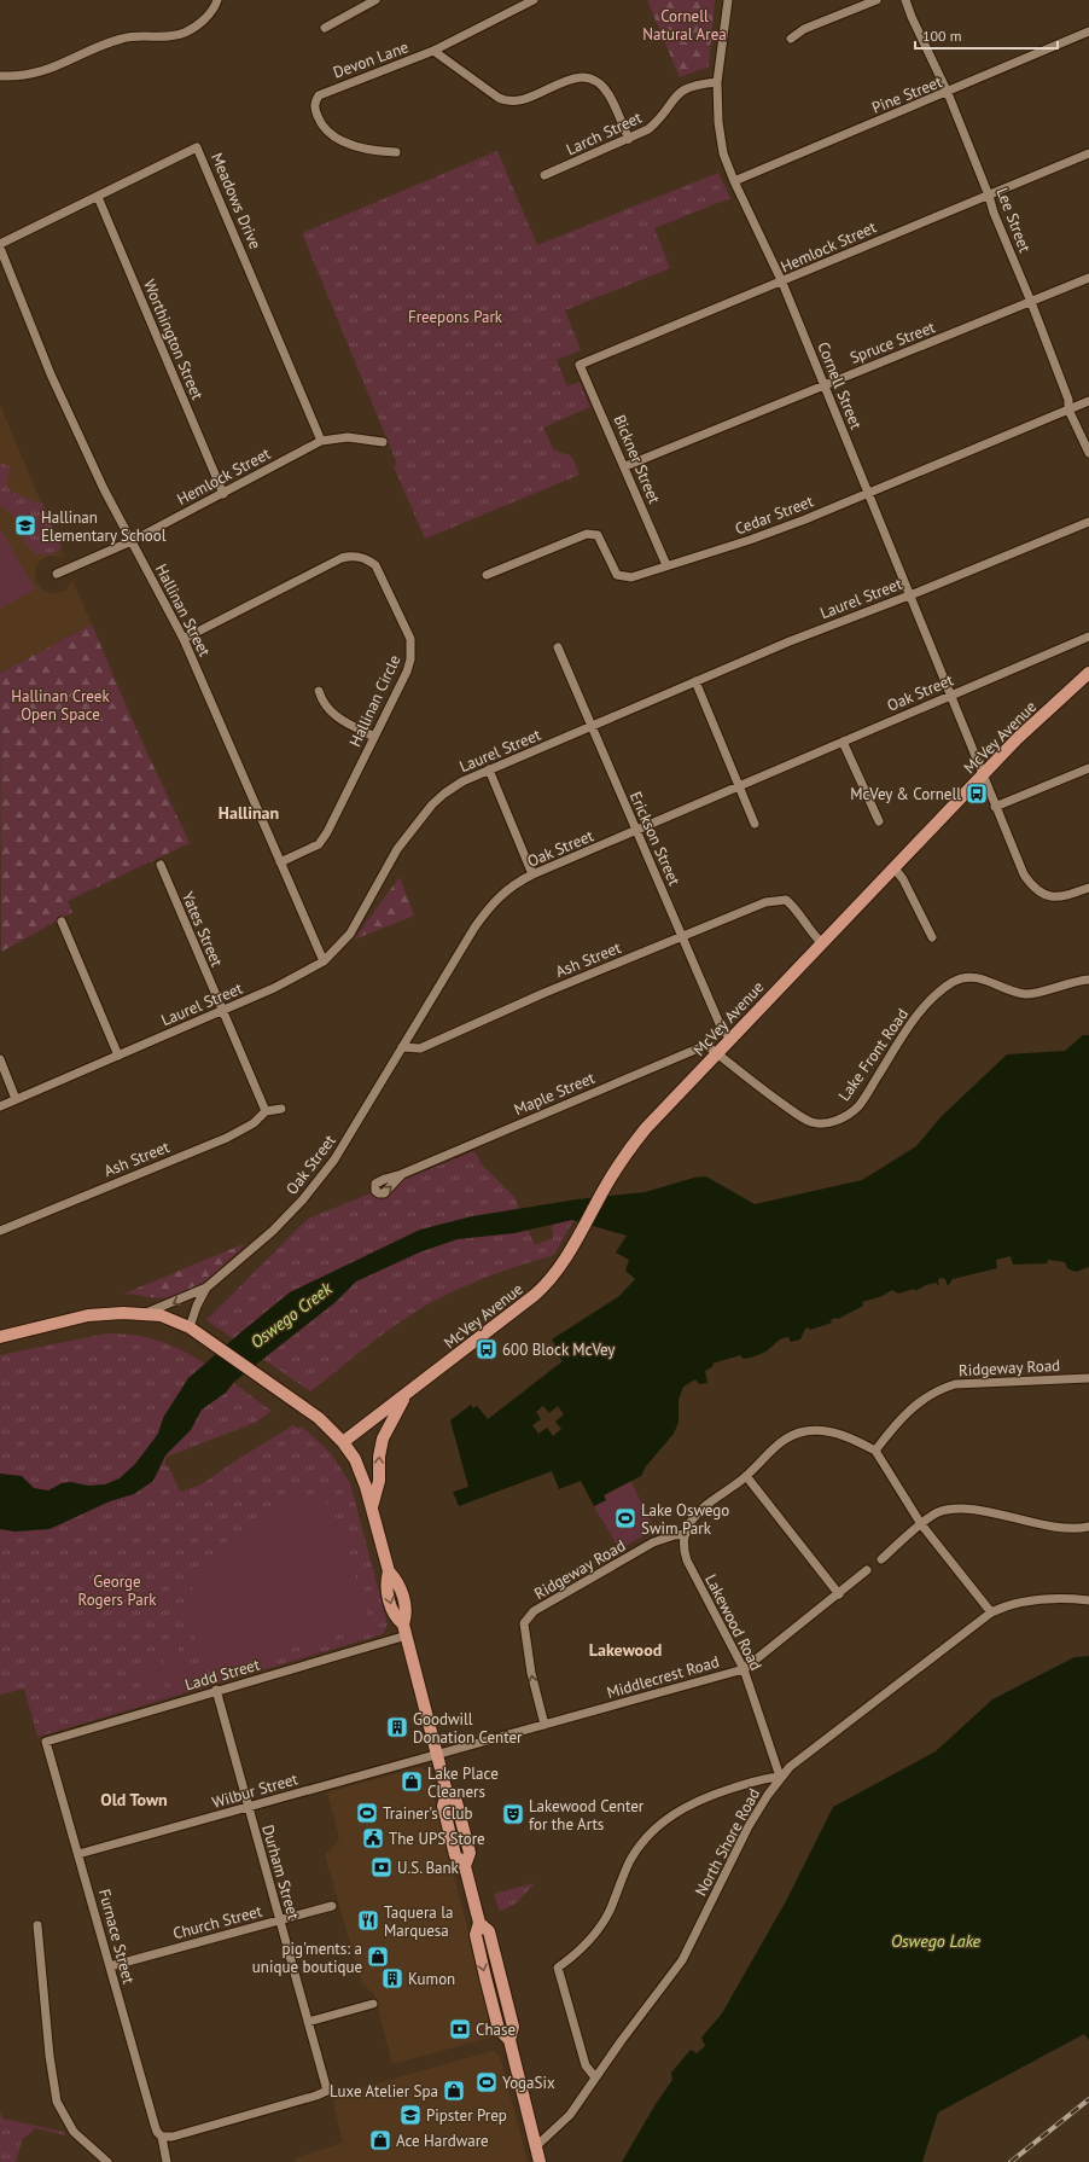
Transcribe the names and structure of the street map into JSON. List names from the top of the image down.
{
  "streets": {
    "main road": ["McVey Avenue"],
    "street": [
      "Devon Lane",
      "Pine Street",
      "Larch Street",
      "Meadows Drive",
      "Lee Street",
      "Hemlock Street",
      "Worthington Street",
      "Spruce Street",
      "Cornell Street",
      "Bickner Street",
      "Cedar Street",
      "Laurel Street",
      "Hallinan Street",
      "Oak Street",
      "Hallinan Circle",
      "Erickson Street",
      "Yates Street",
      "Ash Street",
      "Lake Front Road",
      "Maple Street",
      "Ridgeway Road",
      "Lakewood Road",
      "Ladd Street",
      "Middlecrest Road",
      "Wilbur Street",
      "North Shore Road",
      "Durham Street",
      "Church Street",
      "Furnace Street"
    ]
  },
  "crossings": [
    ["Pine Street", "Lee Street"],
    ["Pine Street", "Cornell Street"],
    ["Larch Street", "Cornell Street"],
    ["Meadows Drive", "Hemlock Street"],
    ["Meadows Drive", "Worthington Street"],
    ["Meadows Drive", "Hallinan Street"],
    ["Lee Street", "Hemlock Street"],
    ["Lee Street", "Spruce Street"],
    ["Lee Street", "Cedar Street"],
    ["Hemlock Street", "Worthington Street"],
    ["Hemlock Street", "Cornell Street"],
    ["Hemlock Street", "Bickner Street"],
    ["Hemlock Street", "Hallinan Street"],
    ["Spruce Street", "Cornell Street"],
    ["Spruce Street", "Bickner Street"],
    ["Cornell Street", "Cedar Street"],
    ["Cornell Street", "Laurel Street"],
    ["Cornell Street", "Oak Street"],
    ["Cornell Street", "McVey Avenue"],
    ["Bickner Street", "Cedar Street"],
    ["Laurel Street", "Hallinan Street"],
    ["Laurel Street", "Erickson Street"],
    ["Laurel Street", "Yates Street"],
    ["Hallinan Street", "Hallinan Circle"],
    ["Oak Street", "Erickson Street"],
    ["Oak Street", "Ash Street"],
    ["McVey Avenue", "Erickson Street"],
    ["McVey Avenue", "Ash Street"],
    ["McVey Avenue", "Lake Front Road"],
    ["McVey Avenue", "Maple Street"],
    ["Erickson Street", "Ash Street"],
    ["Yates Street", "Ash Street"],
    ["Lake Front Road", "Maple Street"],
    ["Ridgeway Road", "Lakewood Road"],
    ["Ridgeway Road", "Middlecrest Road"],
    ["Lakewood Road", "Middlecrest Road"],
    ["Lakewood Road", "North Shore Road"],
    ["Ladd Street", "Durham Street"],
    ["Ladd Street", "Furnace Street"],
    ["Middlecrest Road", "Wilbur Street"],
    ["Wilbur Street", "Durham Street"],
    ["Wilbur Street", "Furnace Street"],
    ["Durham Street", "Church Street"],
    ["Durham Street", "Furnace Street"],
    ["Church Street", "Furnace Street"]
  ],
  "one_way": ["Ridgeway Road"],
  "districts": ["Hallinan", "Lakewood", "Old Town"],
  "water": ["Oswego Creek", "Oswego Lake"],
  "parks": [
    "Cornell Natural Area",
    "Freepons Park",
    "Hallinan Creek Open Space",
    "George Rogers Park"
  ],
  "places": {
    "school or university": ["Hallinan Elementary School", "Pipster Prep"],
    "bus stop": ["McVey & Cornell", "600 Block McVey"],
    "sports": ["Lake Oswego Swim Park", "Trainer's Club", "YogaSix"],
    "building": ["Goodwill Donation Center", "Kumon"],
    "shop": [
      "Lake Place Cleaners",
      "pig'ments: a unique boutique",
      "Luxe Atelier Spa",
      "Ace Hardware"
    ],
    "theatre": ["Lakewood Center for the Arts"],
    "public building": ["The UPS Store"],
    "bank": ["U.S. Bank", "Chase"],
    "restaurant": ["Taquera la Marquesa"]
  },
  "scale_bar": "100 m"
}
